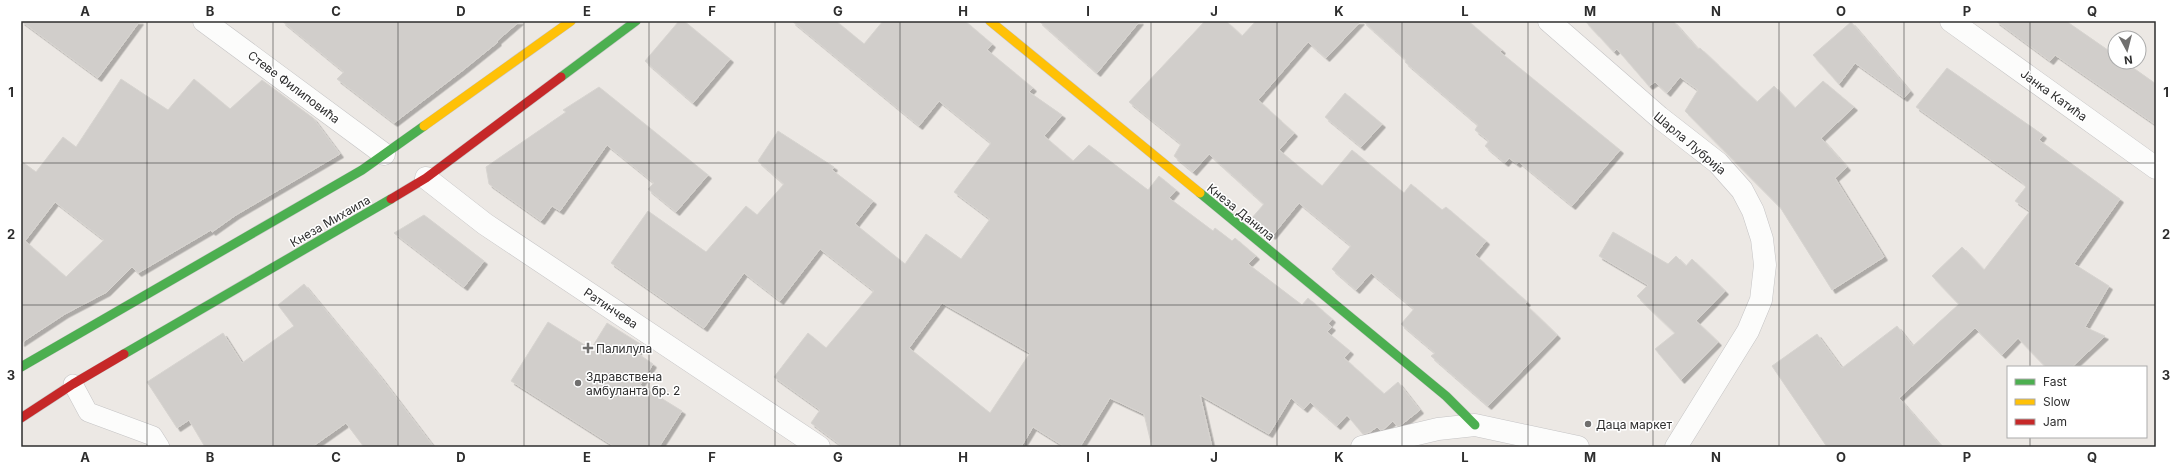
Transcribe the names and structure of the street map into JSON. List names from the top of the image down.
{
  "streets": {
    "main road": ["Кнеза Данила", "Кнеза Михаила"],
    "street": [
      "Стеве Филиповића",
      "Јанка Катића",
      "Шарла Лубрија",
      "Ратинчева"
    ]
  },
  "crossings": [
    ["Кнеза Михаила", "Ратинчева"]
  ],
  "places": {
    "health": ["Палилула"],
    "other": ["Здравствена амбуланта бр. 2", "Даца маркет"]
  },
  "legend": ["Fast", "Slow", "Jam"],
  "north": "bottom",
  "grid": {
    "columns": [
      "A",
      "B",
      "C",
      "D",
      "E",
      "F",
      "G",
      "H",
      "I",
      "J",
      "K",
      "L",
      "M",
      "N",
      "O",
      "P",
      "Q"
    ],
    "rows": ["1", "2", "3"]
  }
}
